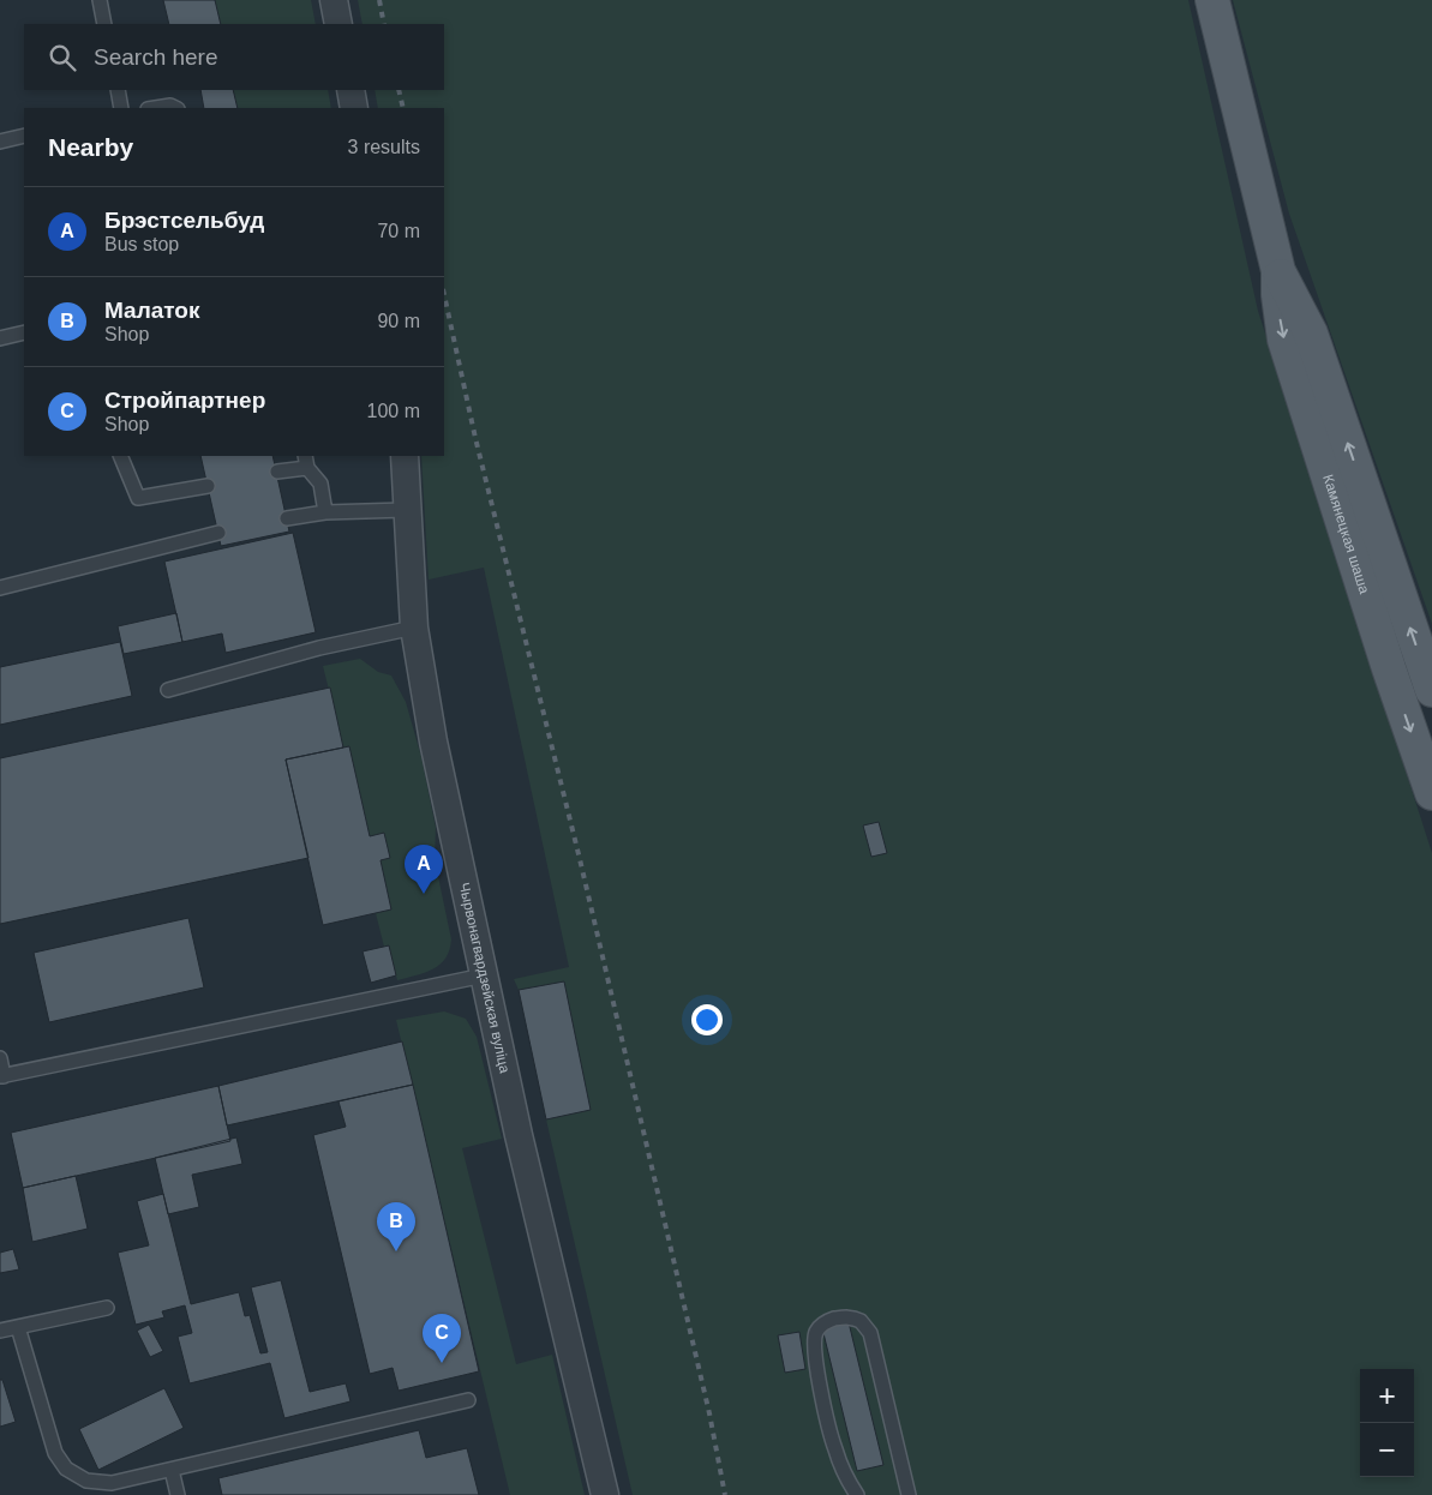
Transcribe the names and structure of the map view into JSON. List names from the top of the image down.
{
  "streets": {
    "main road": ["Камянецкая шаша"],
    "street": ["Чырвонагвардзейская вуліца"]
  },
  "page": {
    "search": "Search here",
    "heading": ["Nearby", "3 results"],
    "list": [
      {
        "mark": "A",
        "name": "Брэстсельбуд",
        "note": "Bus stop",
        "value": "70 m"
      },
      {
        "mark": "B",
        "name": "Малаток",
        "note": "Shop",
        "value": "90 m"
      },
      {
        "mark": "C",
        "name": "Стройпартнер",
        "note": "Shop",
        "value": "100 m"
      }
    ],
    "pins": ["A", "B", "C"],
    "map_buttons": ["+", "−"]
  }
}
